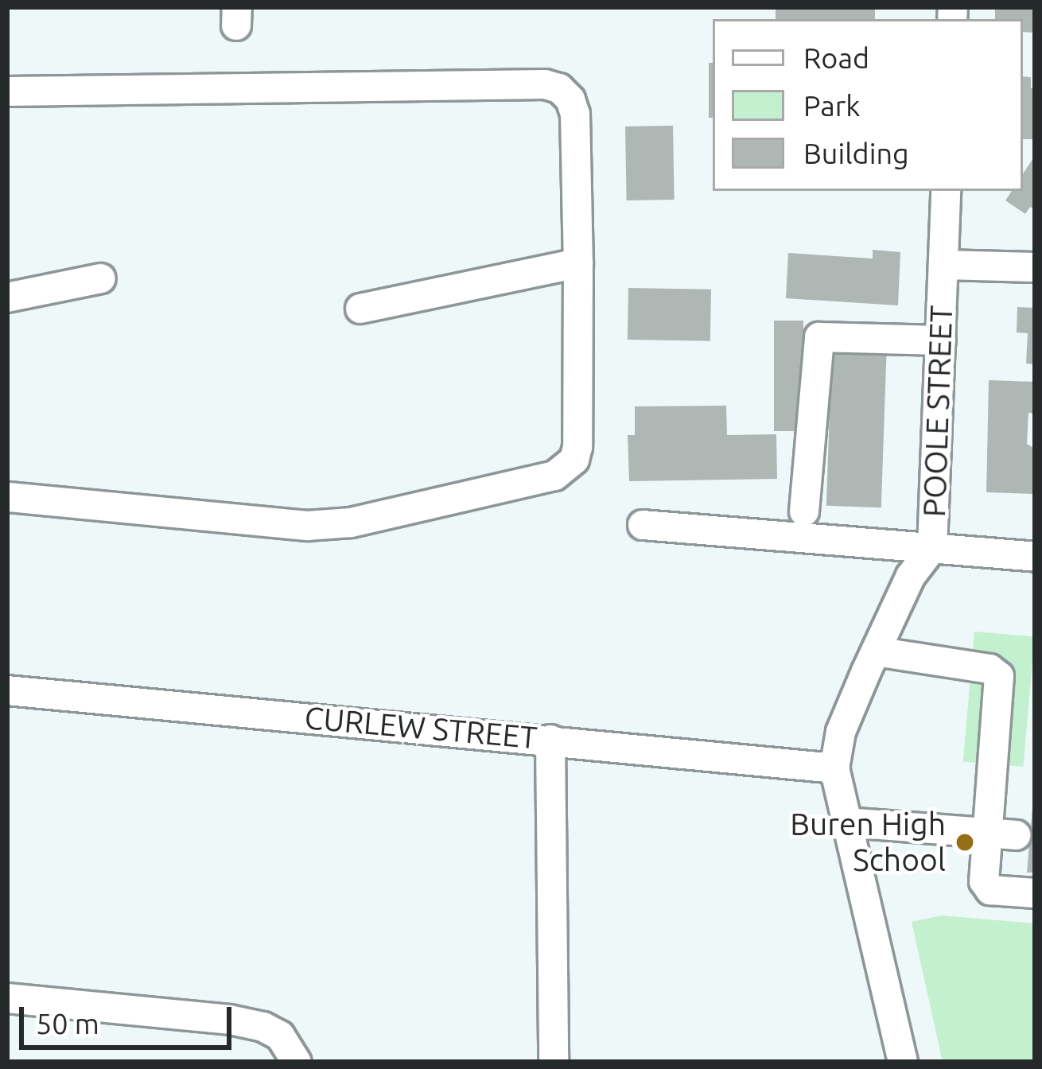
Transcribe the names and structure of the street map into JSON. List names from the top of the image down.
{
  "streets": {
    "street": ["POOLE STREET", "CURLEW STREET"]
  },
  "crossings": [
    ["POOLE STREET", "CURLEW STREET"]
  ],
  "places": ["Buren High School"],
  "legend": ["Road", "Park", "Building"],
  "scale_bar": "50 m"
}
